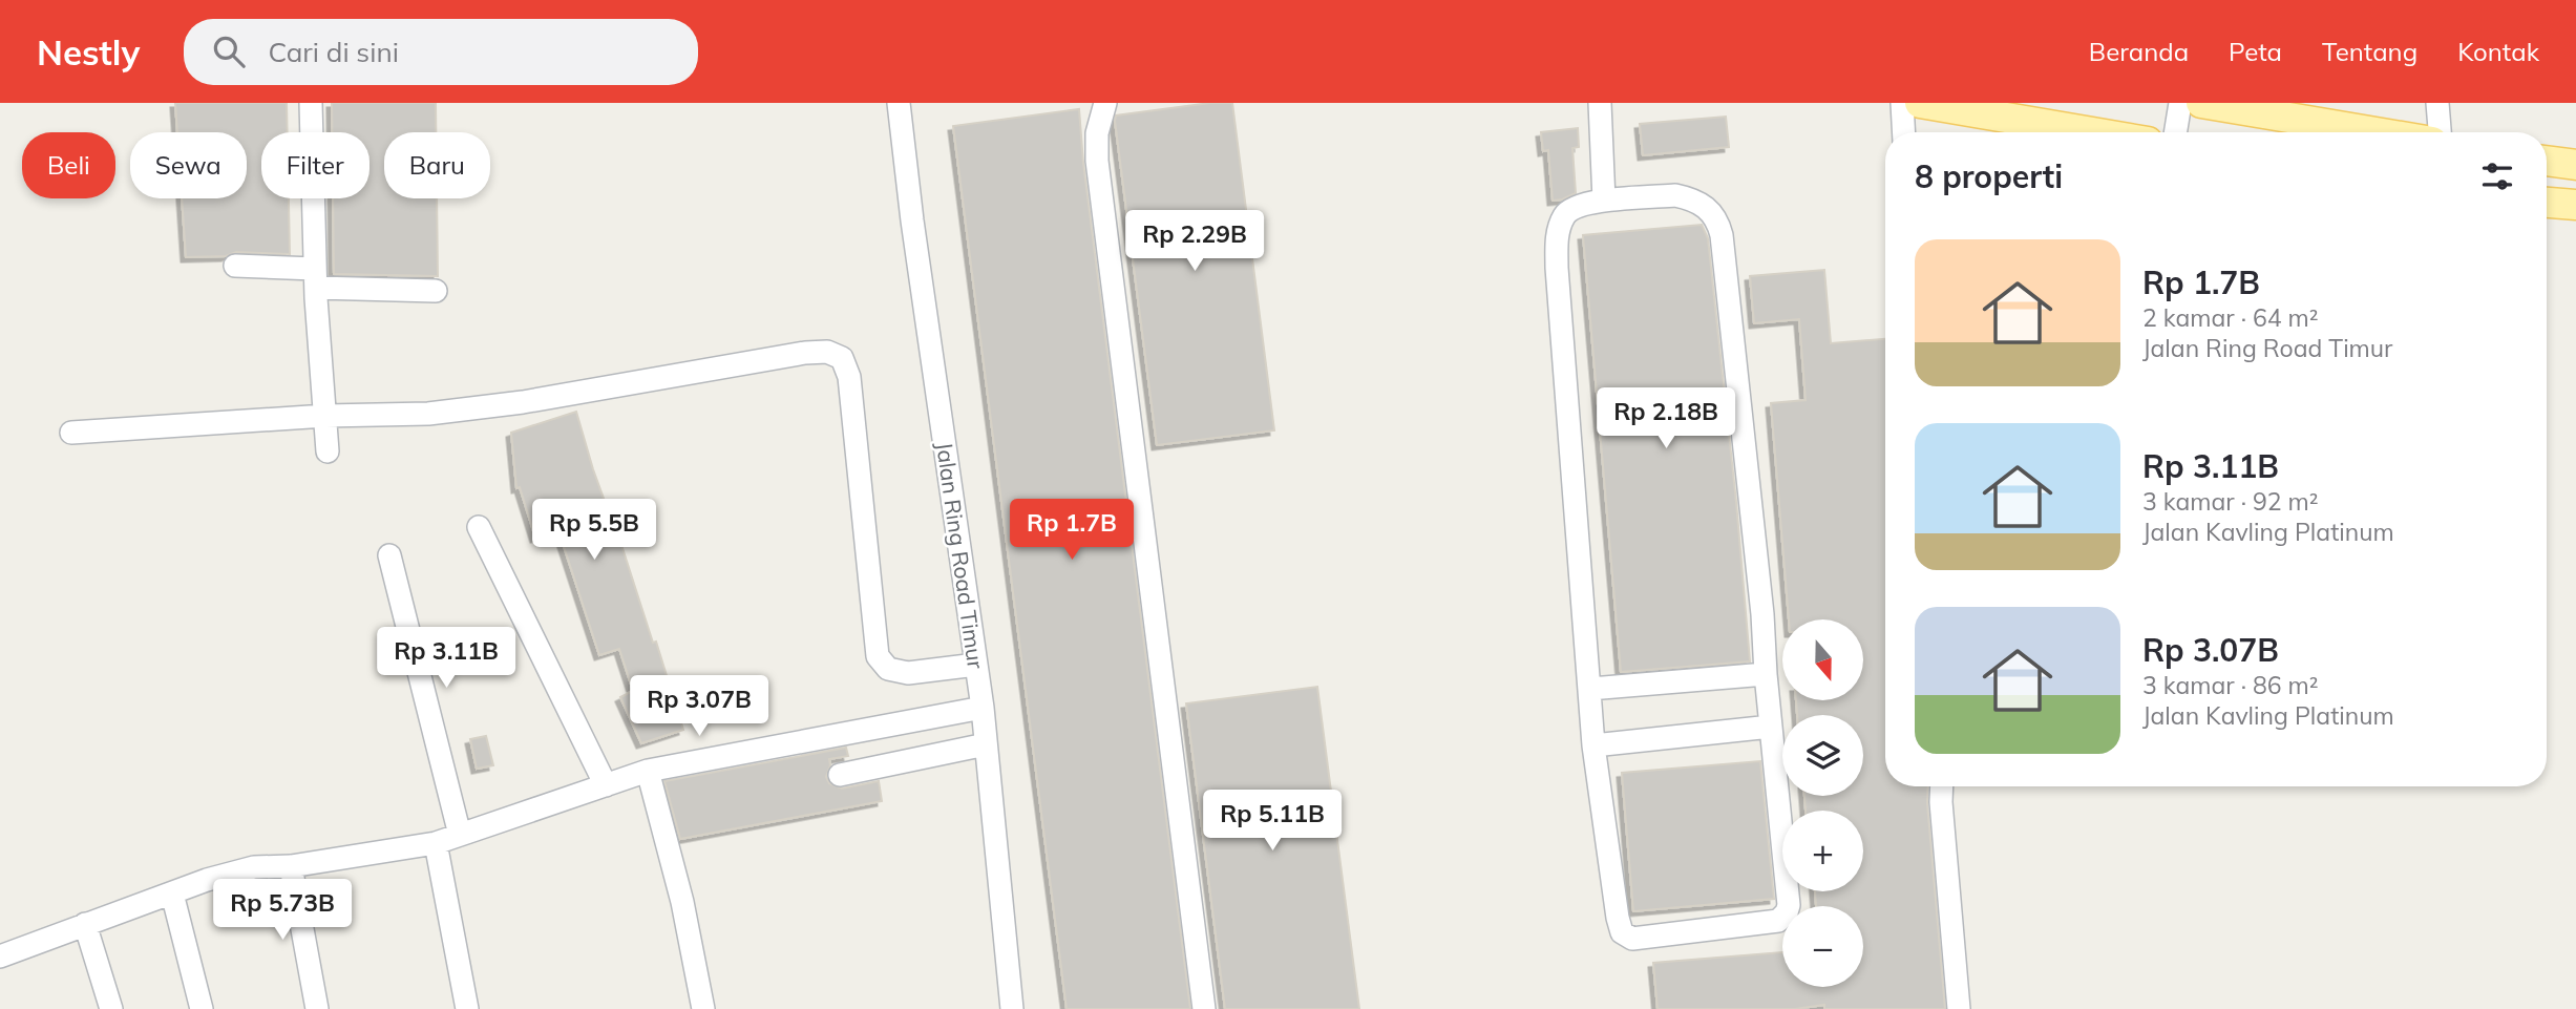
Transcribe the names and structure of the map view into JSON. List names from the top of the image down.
{
  "streets": {
    "street": ["Jalan Ring Road Timur"]
  },
  "north": "bottom",
  "page": {
    "header": "Nestly",
    "search": "Cari di sini",
    "nav": [
      "Beranda",
      "Peta",
      "Tentang",
      "Kontak"
    ],
    "chip": [
      "Beli",
      "Sewa",
      "Filter",
      "Baru"
    ],
    "heading": "8 properti",
    "price": [
      "Rp 2.29B",
      "Rp 2.18B",
      "Rp 5.5B",
      "Rp 1.7B",
      "Rp 3.11B",
      "Rp 3.07B",
      "Rp 5.11B",
      "Rp 5.73B"
    ],
    "list": [
      {
        "name": "Rp 1.7B",
        "note": "2 kamar · 64 m² · Jalan Ring Road Timur"
      },
      {
        "name": "Rp 3.11B",
        "note": "3 kamar · 92 m² · Jalan Kavling Platinum"
      },
      {
        "name": "Rp 3.07B",
        "note": "3 kamar · 86 m² · Jalan Kavling Platinum"
      }
    ],
    "map_buttons": ["+", "−"]
  }
}
